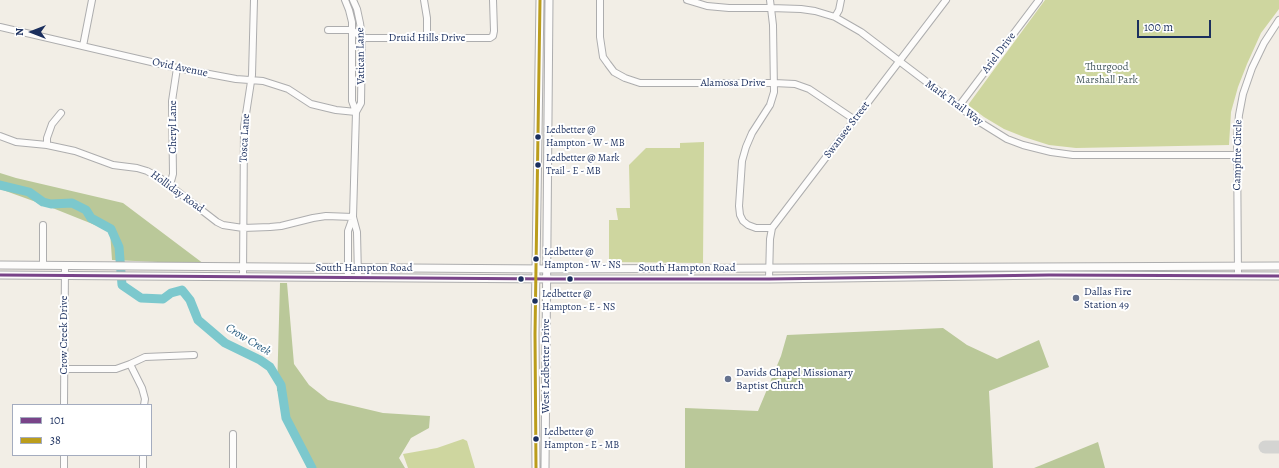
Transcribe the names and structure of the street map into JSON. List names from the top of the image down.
{
  "streets": {
    "main road": ["South Hampton Road", "West Ledbetter Drive"],
    "street": [
      "Druid Hills Drive",
      "Ariel Drive",
      "Vatican Lane",
      "Ovid Avenue",
      "Alamosa Drive",
      "Mark Trail Way",
      "Cheryl Lane",
      "Swansee Street",
      "Tosca Lane",
      "Campfire Circle",
      "Holliday Road",
      "Crow Creek Drive"
    ]
  },
  "crossings": [
    ["Druid Hills Drive", "Vatican Lane"],
    ["Ariel Drive", "Mark Trail Way"],
    ["Vatican Lane", "Ovid Avenue"],
    ["Vatican Lane", "Holliday Road"],
    ["Vatican Lane", "South Hampton Road"],
    ["Ovid Avenue", "Cheryl Lane"],
    ["Ovid Avenue", "Tosca Lane"],
    ["Alamosa Drive", "Swansee Street"],
    ["Mark Trail Way", "Swansee Street"],
    ["Mark Trail Way", "Campfire Circle"],
    ["Cheryl Lane", "Holliday Road"],
    ["Tosca Lane", "Holliday Road"],
    ["Tosca Lane", "South Hampton Road"],
    ["Campfire Circle", "South Hampton Road"],
    ["South Hampton Road", "Crow Creek Drive"],
    ["South Hampton Road", "West Ledbetter Drive"]
  ],
  "water": ["Crow Creek"],
  "parks": ["Thurgood Marshall Park"],
  "places": [
    "Ledbetter @ Hampton - W - MB",
    "Ledbetter @ Mark Trail - E - MB",
    "Ledbetter @ Hampton - W - NS",
    "Dallas Fire Station 49",
    "Ledbetter @ Hampton - E - NS",
    "Davids Chapel Missionary Baptist Church",
    "Ledbetter @ Hampton - E - MB"
  ],
  "lines": ["transit line 38", "transit line 101"],
  "legend": ["101", "38"],
  "scale_bar": "100 m",
  "north": "left"
}
